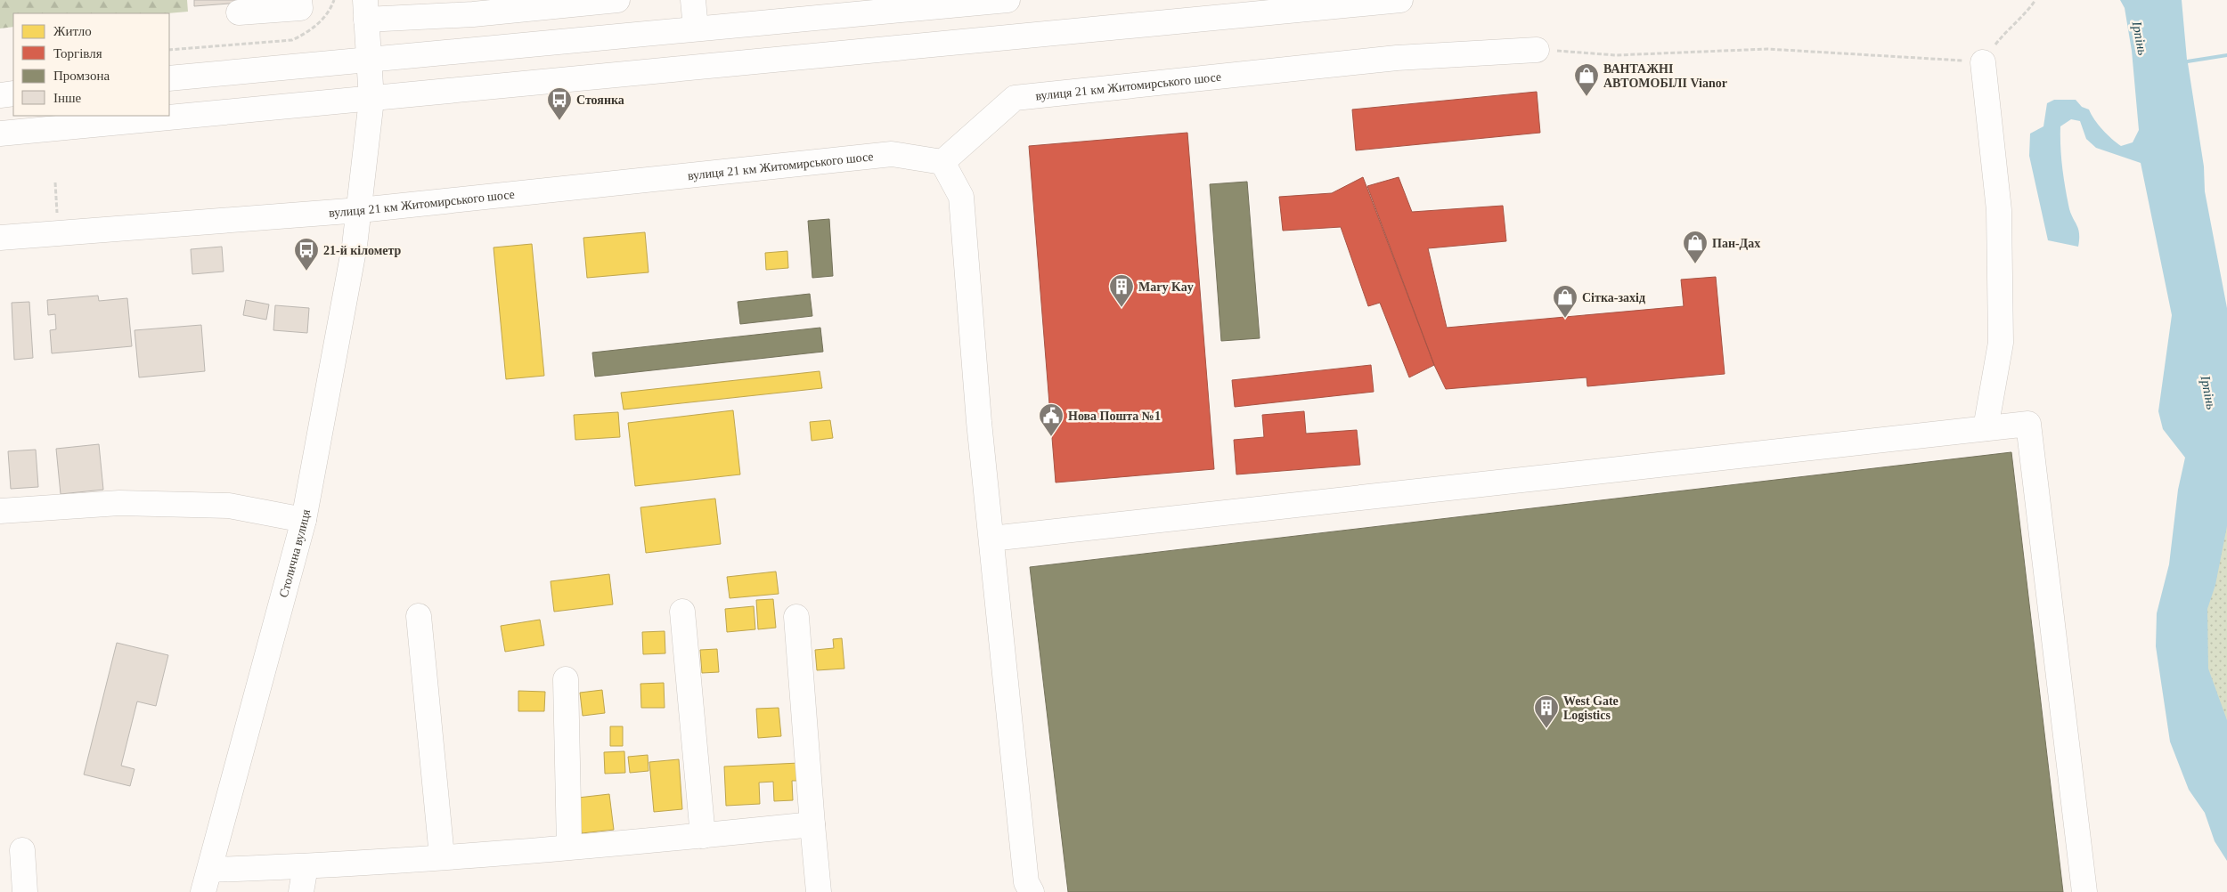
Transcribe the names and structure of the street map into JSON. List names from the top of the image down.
{
  "streets": {
    "main road": ["вулиця 21 км Житомирського шосе", "Столична вулиця"]
  },
  "crossings": [
    ["вулиця 21 км Житомирського шосе", "Столична вулиця"]
  ],
  "water": ["Ірпінь"],
  "places": {
    "shop": ["ВАНТАЖНІ АВТОМОБІЛІ Vianor", "Пан-Дах", "Сітка-захід"],
    "bus stop": ["Стоянка", "21-й кілометр"],
    "building": ["Mary Kay", "West Gate Logistics"],
    "public building": ["Нова Пошта №1"]
  },
  "legend": [
    "Житло",
    "Торгівля",
    "Промзона",
    "Інше"
  ]
}
